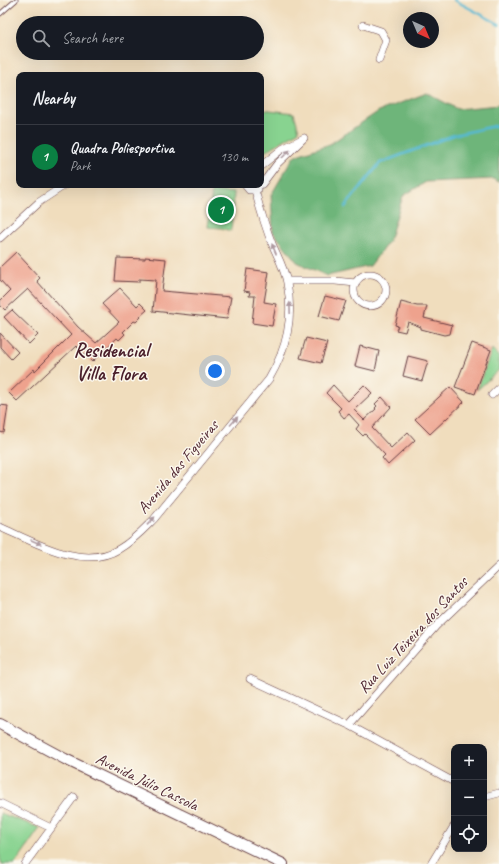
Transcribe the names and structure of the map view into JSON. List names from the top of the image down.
{
  "streets": {
    "main road": ["Avenida Júlio Cassola"],
    "street": ["Avenida das Figueiras", "Rua Luiz Teixeira dos Santos"]
  },
  "districts": ["Residencial Villa Flora"],
  "north": "bottom right",
  "page": {
    "search": "Search here",
    "heading": "Nearby",
    "list": [
      {
        "mark": "1",
        "name": "Quadra Poliesportiva",
        "note": "Park",
        "value": "130 m"
      }
    ],
    "pins": "1",
    "map_buttons": ["+", "−"]
  }
}
